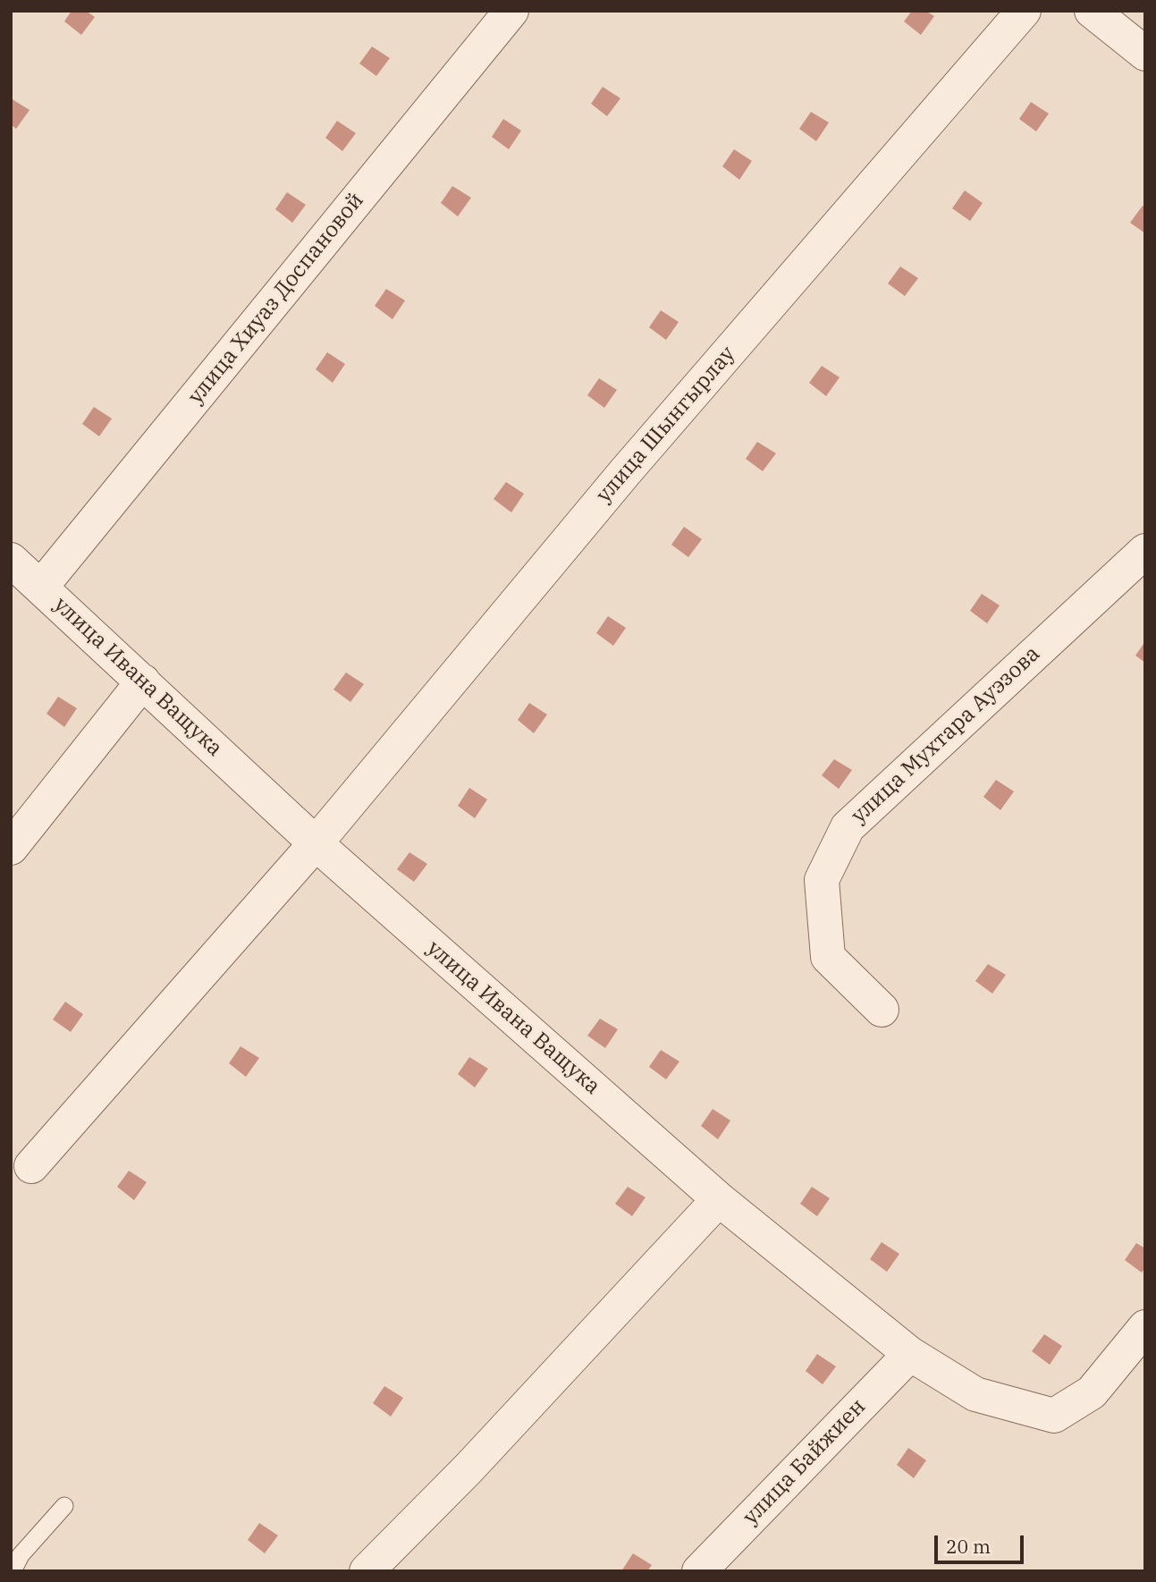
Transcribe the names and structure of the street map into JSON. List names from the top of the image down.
{
  "streets": {
    "street": [
      "улица Хиуаз Доспановой",
      "улица Шынгырлау",
      "улица Ивана Ващука",
      "улица Мухтара Ауэзова",
      "улица Байжиен"
    ]
  },
  "crossings": [
    ["улица Хиуаз Доспановой", "улица Ивана Ващука"],
    ["улица Шынгырлау", "улица Ивана Ващука"],
    ["улица Ивана Ващука", "улица Байжиен"]
  ],
  "scale_bar": "20 m"
}
